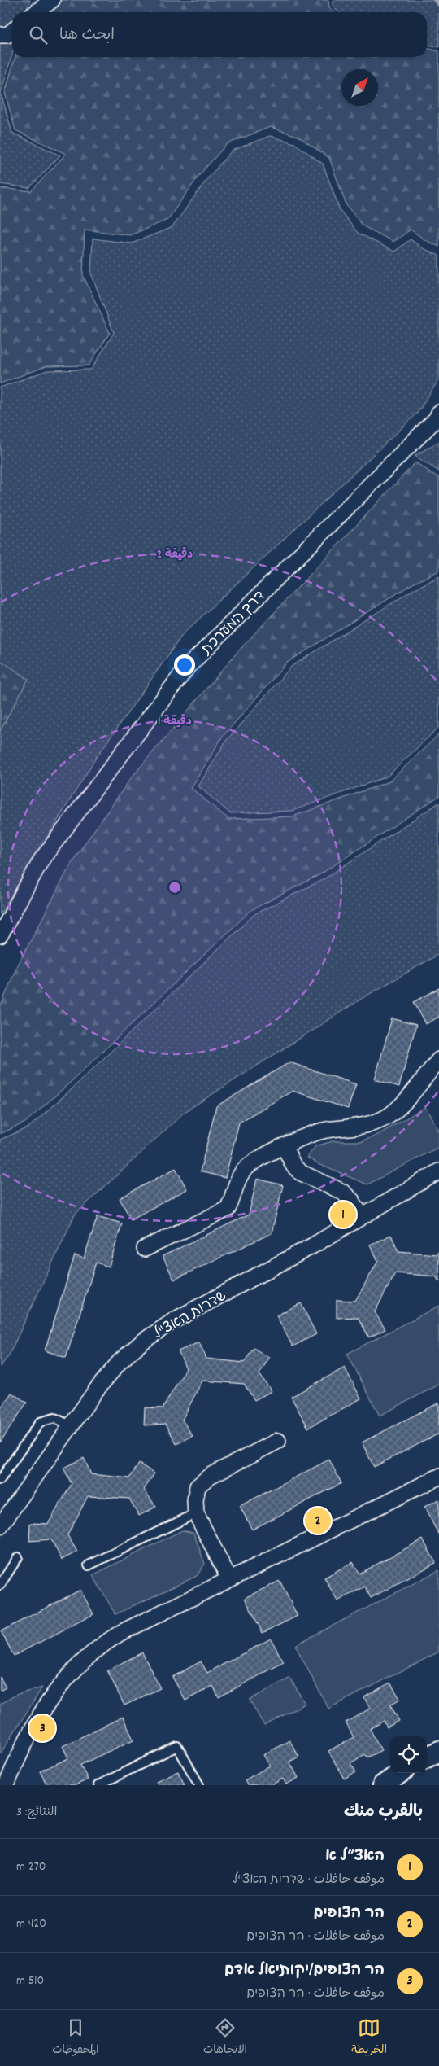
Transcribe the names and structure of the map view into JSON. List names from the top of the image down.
{
  "streets": {
    "street": ["דרך המערכת", "שדרות האצ\"ל"]
  },
  "north": "top right",
  "page": {
    "search": "ابحث هنا",
    "pins": ["1", "2", "3"],
    "heading": ["بالقرب منك", "النتائج: 3"],
    "list": [
      {
        "mark": "1",
        "name": "האצ״ל א",
        "note": "موقف حافلات · שדרות האצ\"ל",
        "value": "270 m"
      },
      {
        "mark": "2",
        "name": "הר הצופים",
        "note": "موقف حافلات · הר הצופים",
        "value": "420 m"
      },
      {
        "mark": "3",
        "name": "הר הצופים/יקותיאל אדם",
        "note": "موقف حافلات · הר הצופים",
        "value": "510 m"
      }
    ],
    "nav": ["الخريطة", "الاتجاهات", "المحفوظات"]
  },
  "rings": ["2 دقيقة", "1 دقيقة"]
}
